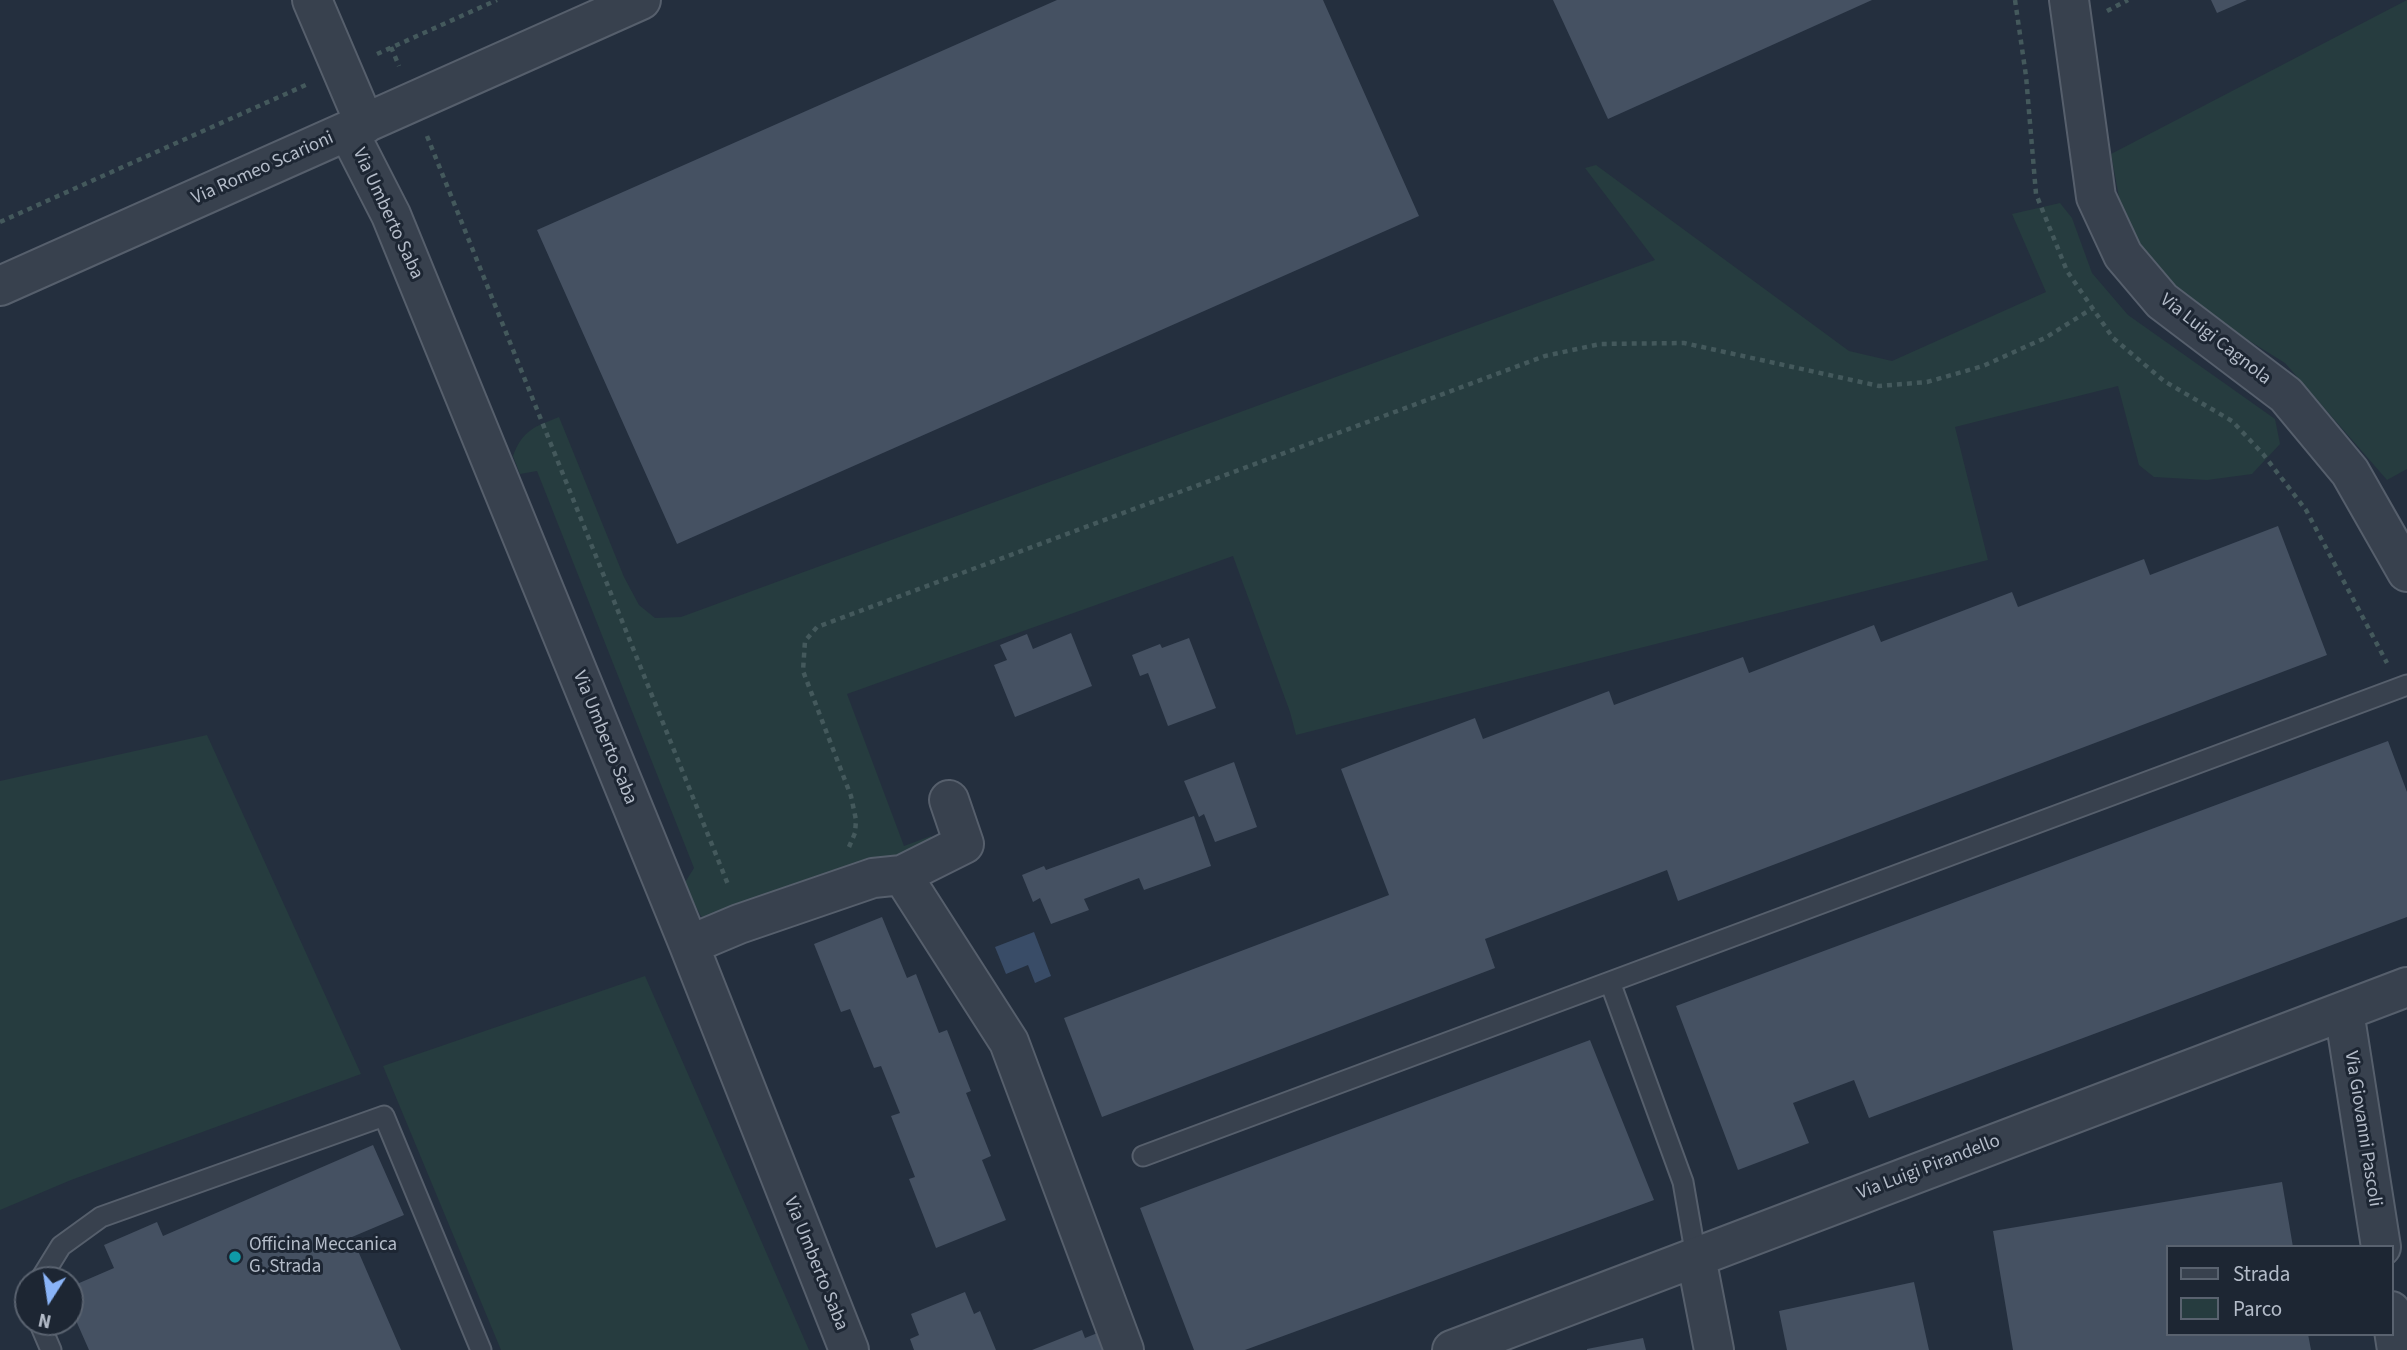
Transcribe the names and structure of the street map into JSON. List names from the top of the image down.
{
  "streets": {
    "street": [
      "Via Romeo Scarioni",
      "Via Umberto Saba",
      "Via Luigi Cagnola",
      "Via Giovanni Pascoli",
      "Via Luigi Pirandello"
    ]
  },
  "crossings": [
    ["Via Romeo Scarioni", "Via Umberto Saba"],
    ["Via Giovanni Pascoli", "Via Luigi Pirandello"]
  ],
  "places": ["Officina Meccanica G. Strada"],
  "legend": ["Strada", "Parco"],
  "north": "bottom"
}
